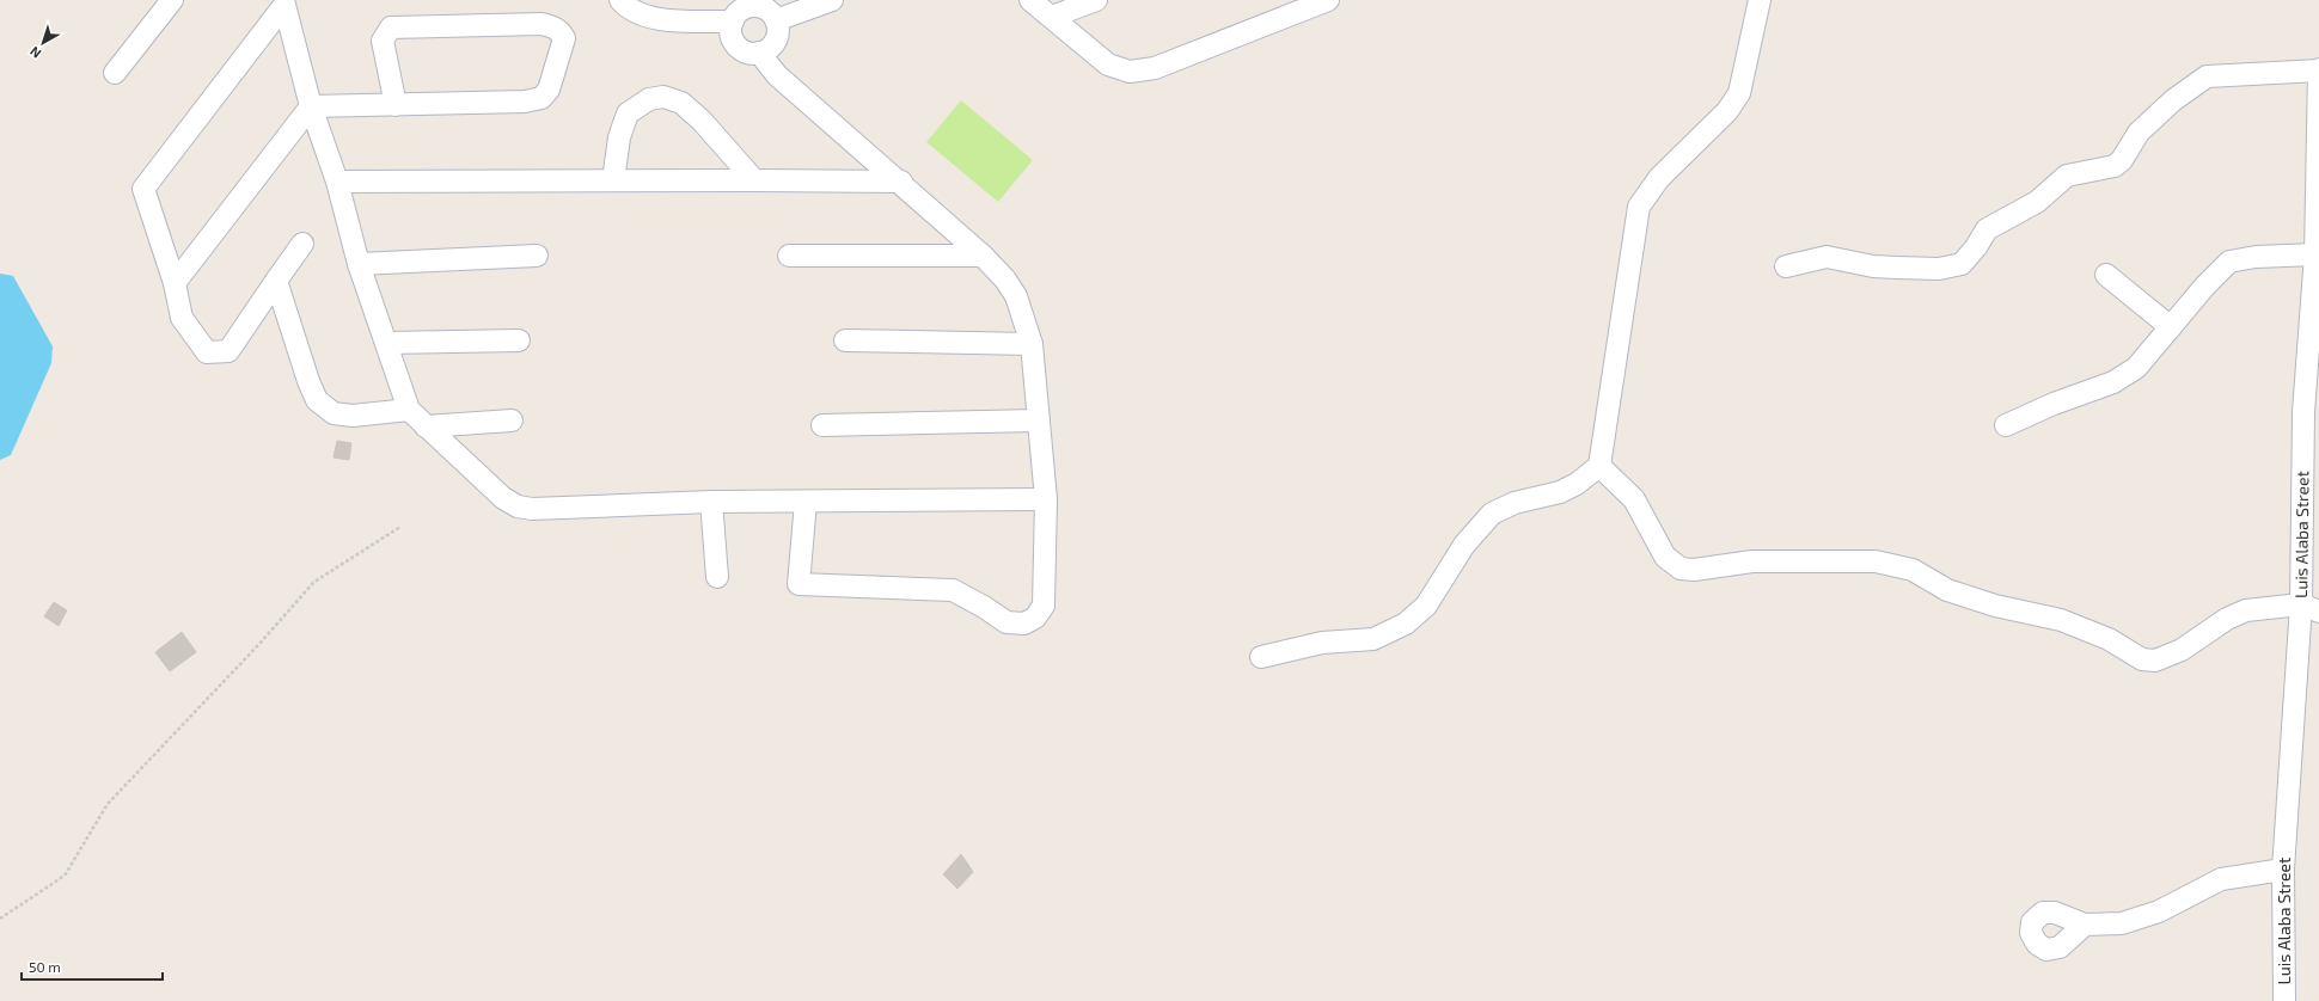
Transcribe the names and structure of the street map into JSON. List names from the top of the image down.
{
  "streets": {
    "street": ["Luis Alaba Street"]
  },
  "scale_bar": "50 m",
  "north": "bottom left"
}
